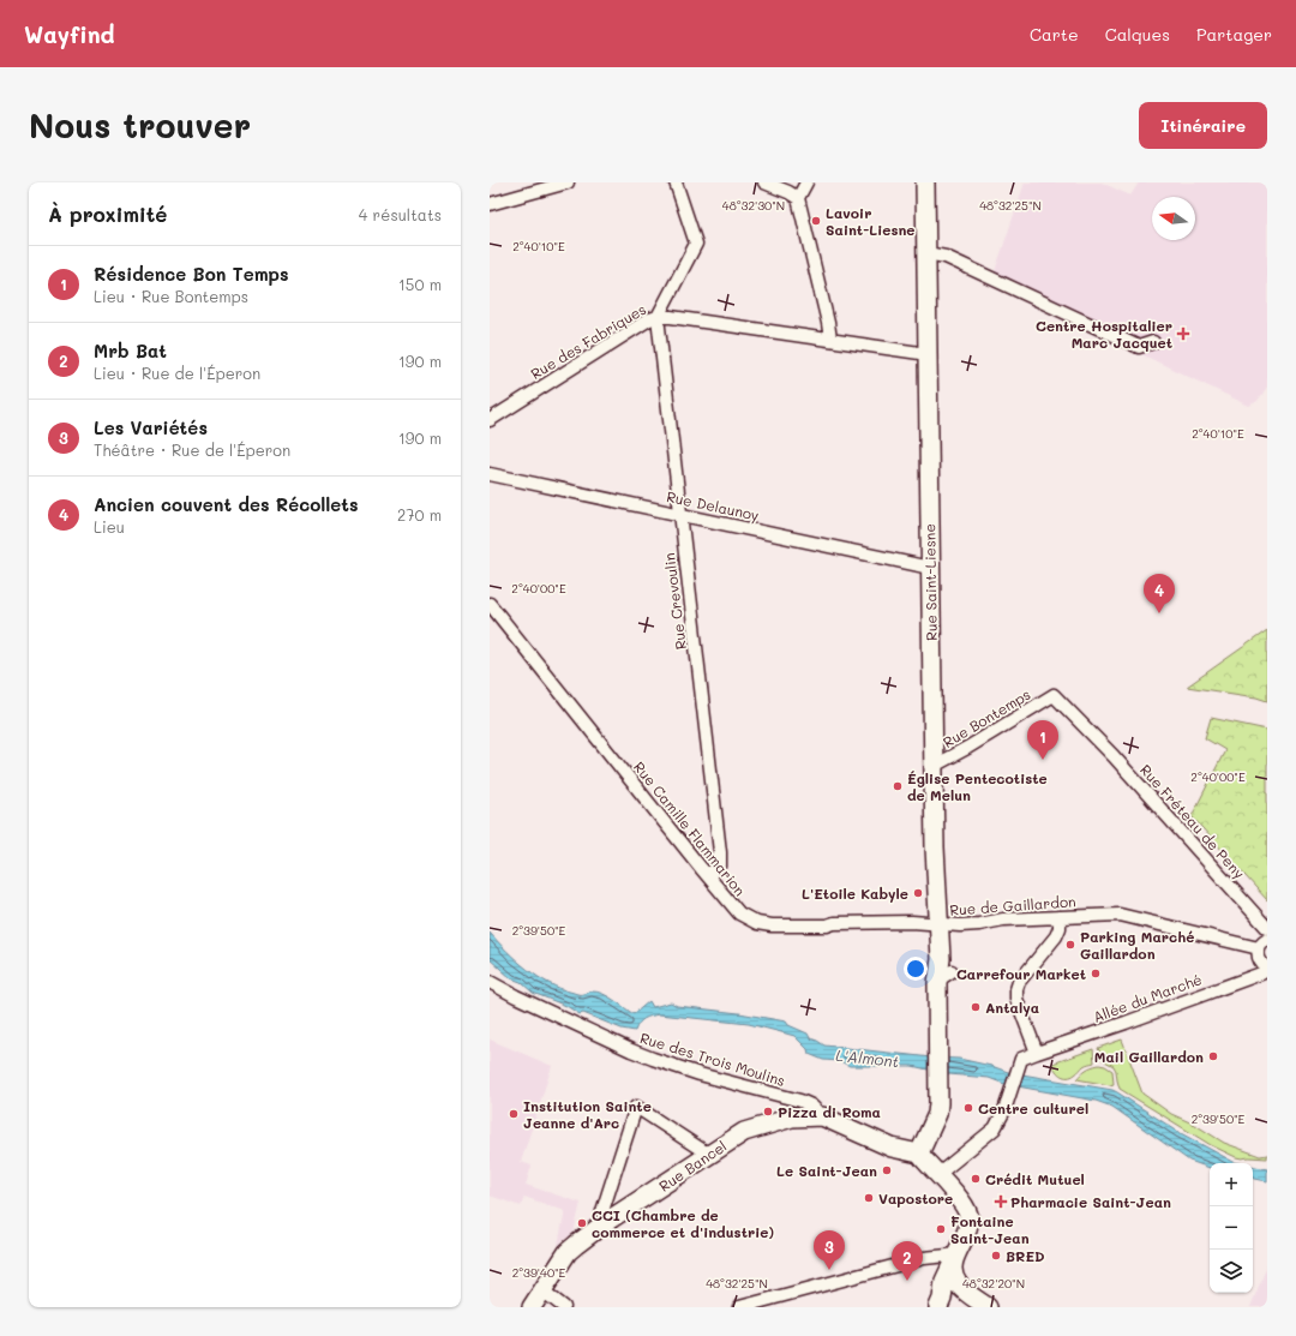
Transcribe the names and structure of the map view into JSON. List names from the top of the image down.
{
  "streets": {
    "main road": ["Rue Saint-Liesne", "Rue Bancel"],
    "street": [
      "Rue des Fabriques",
      "Rue Delaunoy",
      "Rue Crevoulin",
      "Rue Bontemps",
      "Rue Fréteau de Peny",
      "Rue Camille Flammarion",
      "Rue de Gaillardon",
      "Allée du Marché",
      "Rue des Trois Moulins"
    ]
  },
  "crossings": [
    ["Rue des Fabriques", "Rue Saint-Liesne"],
    ["Rue des Fabriques", "Rue Crevoulin"],
    ["Rue Delaunoy", "Rue Saint-Liesne"],
    ["Rue Delaunoy", "Rue Crevoulin"],
    ["Rue Saint-Liesne", "Rue Bontemps"],
    ["Rue Saint-Liesne", "Rue Camille Flammarion"],
    ["Rue Saint-Liesne", "Rue de Gaillardon"],
    ["Rue Saint-Liesne", "Rue Bancel"],
    ["Rue Crevoulin", "Rue Camille Flammarion"],
    ["Rue Bontemps", "Rue Fréteau de Peny"],
    ["Rue Camille Flammarion", "Rue de Gaillardon"],
    ["Rue des Trois Moulins", "Rue Bancel"]
  ],
  "water": ["L'Almont"],
  "places": {
    "other": [
      "Lavoir Saint-Liesne",
      "Église Pentecotiste de Melun",
      "L'Etoile Kabyle",
      "Parking Marché Gaillardon",
      "Carrefour Market",
      "Antalya",
      "Mail Gaillardon",
      "Centre culturel",
      "Pizza di Roma",
      "Institution Sainte Jeanne d'Arc",
      "Le Saint-Jean",
      "Crédit Mutuel",
      "Vapostore",
      "CCI (Chambre de commerce et d'industrie)",
      "Fontaine Saint-Jean",
      "BRED"
    ],
    "health": ["Centre Hospitalier Marc Jacquet", "Pharmacie Saint-Jean"]
  },
  "north": "left",
  "page": {
    "header": "Wayfind",
    "nav": ["Carte", "Calques", "Partager"],
    "buttons": "Itinéraire",
    "title": "Nous trouver",
    "heading": ["À proximité", "4 résultats"],
    "list": [
      {
        "mark": "1",
        "name": "Résidence Bon Temps",
        "note": "Lieu · Rue Bontemps",
        "value": "150 m"
      },
      {
        "mark": "2",
        "name": "Mrb Bat",
        "note": "Lieu · Rue de l'Éperon",
        "value": "190 m"
      },
      {
        "mark": "3",
        "name": "Les Variétés",
        "note": "Théâtre · Rue de l'Éperon",
        "value": "190 m"
      },
      {
        "mark": "4",
        "name": "Ancien couvent des Récollets",
        "note": "Lieu",
        "value": "270 m"
      }
    ],
    "pins": [
      "4",
      "1",
      "3",
      "2"
    ],
    "map_buttons": ["+", "−"]
  },
  "coordinates": [
    "48°32'30\"N",
    "48°32'25\"N",
    "2°40'10\"E",
    "2°40'00\"E",
    "2°39'50\"E",
    "2°39'40\"E",
    "48°32'20\"N"
  ]
}
